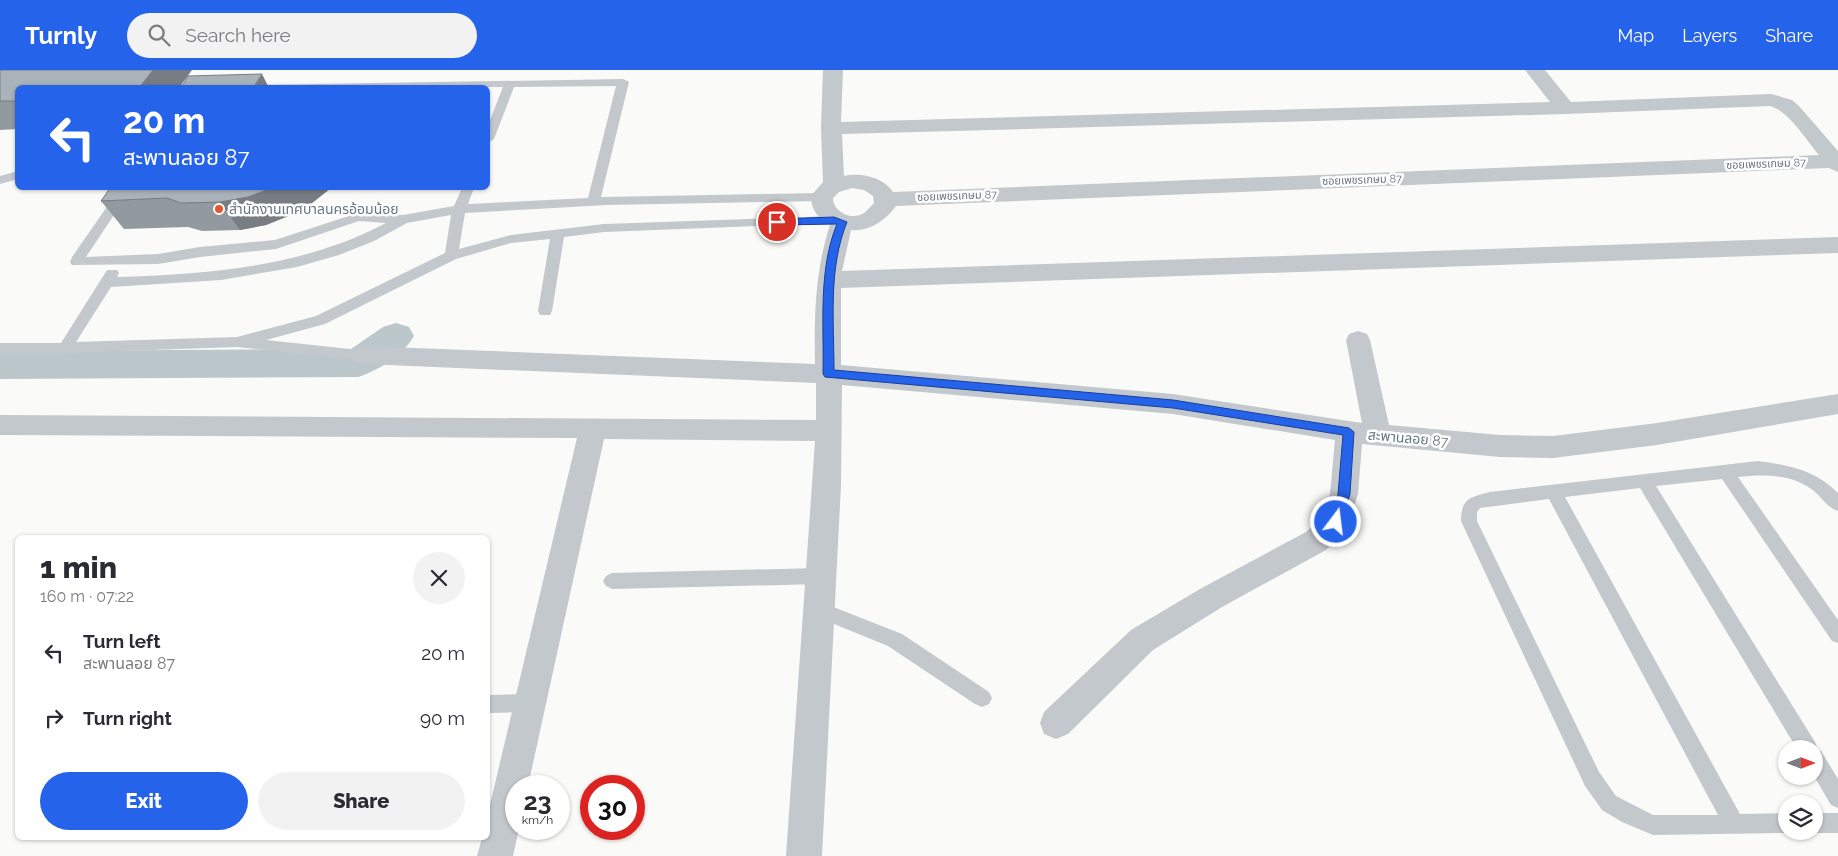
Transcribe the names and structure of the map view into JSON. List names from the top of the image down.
{
  "streets": {
    "street": ["ซอยเพชรเกษม 87", "สะพานลอย 87"]
  },
  "places": ["สำนักงานเทศบาลนครอ้อมน้อย"],
  "north": "right",
  "page": {
    "header": "Turnly",
    "search": "Search here",
    "nav": ["Map", "Layers", "Share"],
    "turn": ["20 m", "สะพานลอย 87"],
    "heading": ["1 min", "160 m · 07:22"],
    "list": [
      {
        "name": "Turn left",
        "note": "สะพานลอย 87",
        "value": "20 m"
      },
      {
        "name": "Turn right",
        "value": "90 m"
      }
    ],
    "buttons": ["Exit", "Share"],
    "speed": "23 km/h",
    "limit": "30"
  }
}
